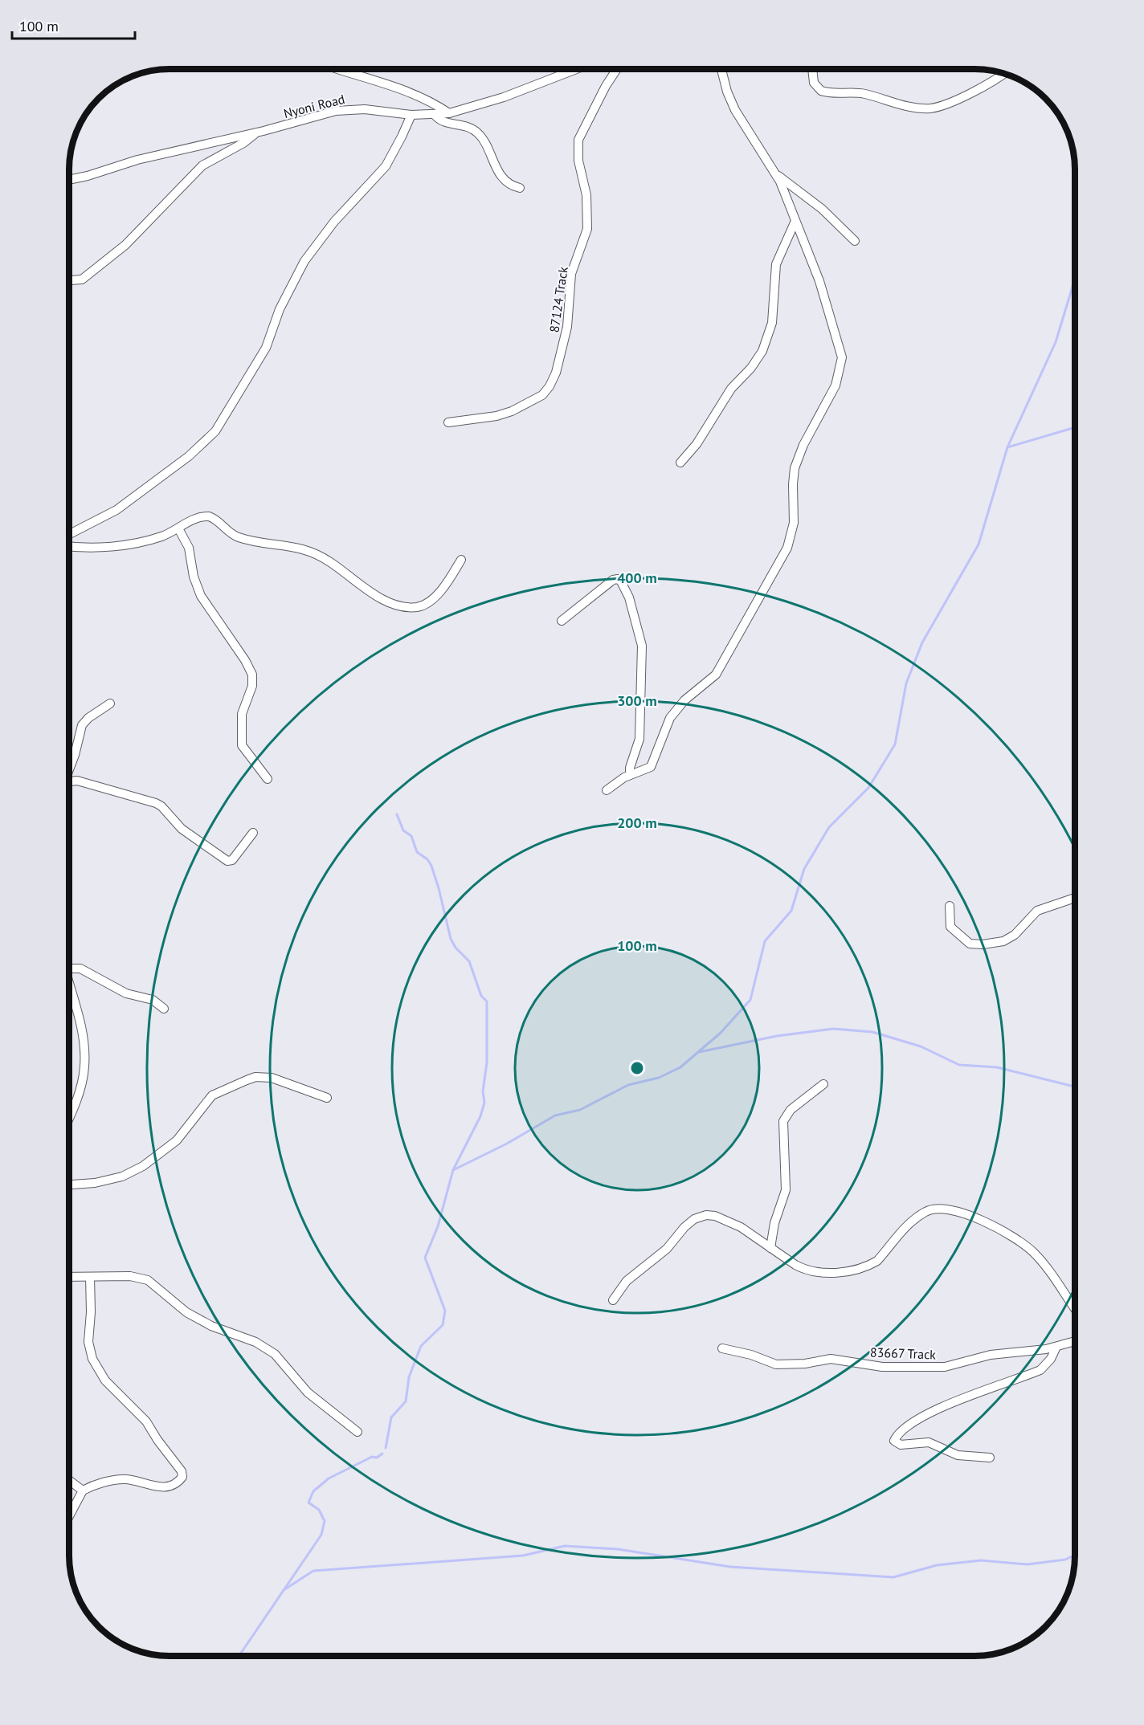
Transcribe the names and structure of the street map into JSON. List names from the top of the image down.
{
  "streets": {
    "street": ["Nyoni Road", "87124 Track", "83667 Track"]
  },
  "scale_bar": "100 m",
  "rings": [
    "400 m",
    "300 m",
    "200 m",
    "100 m"
  ]
}
